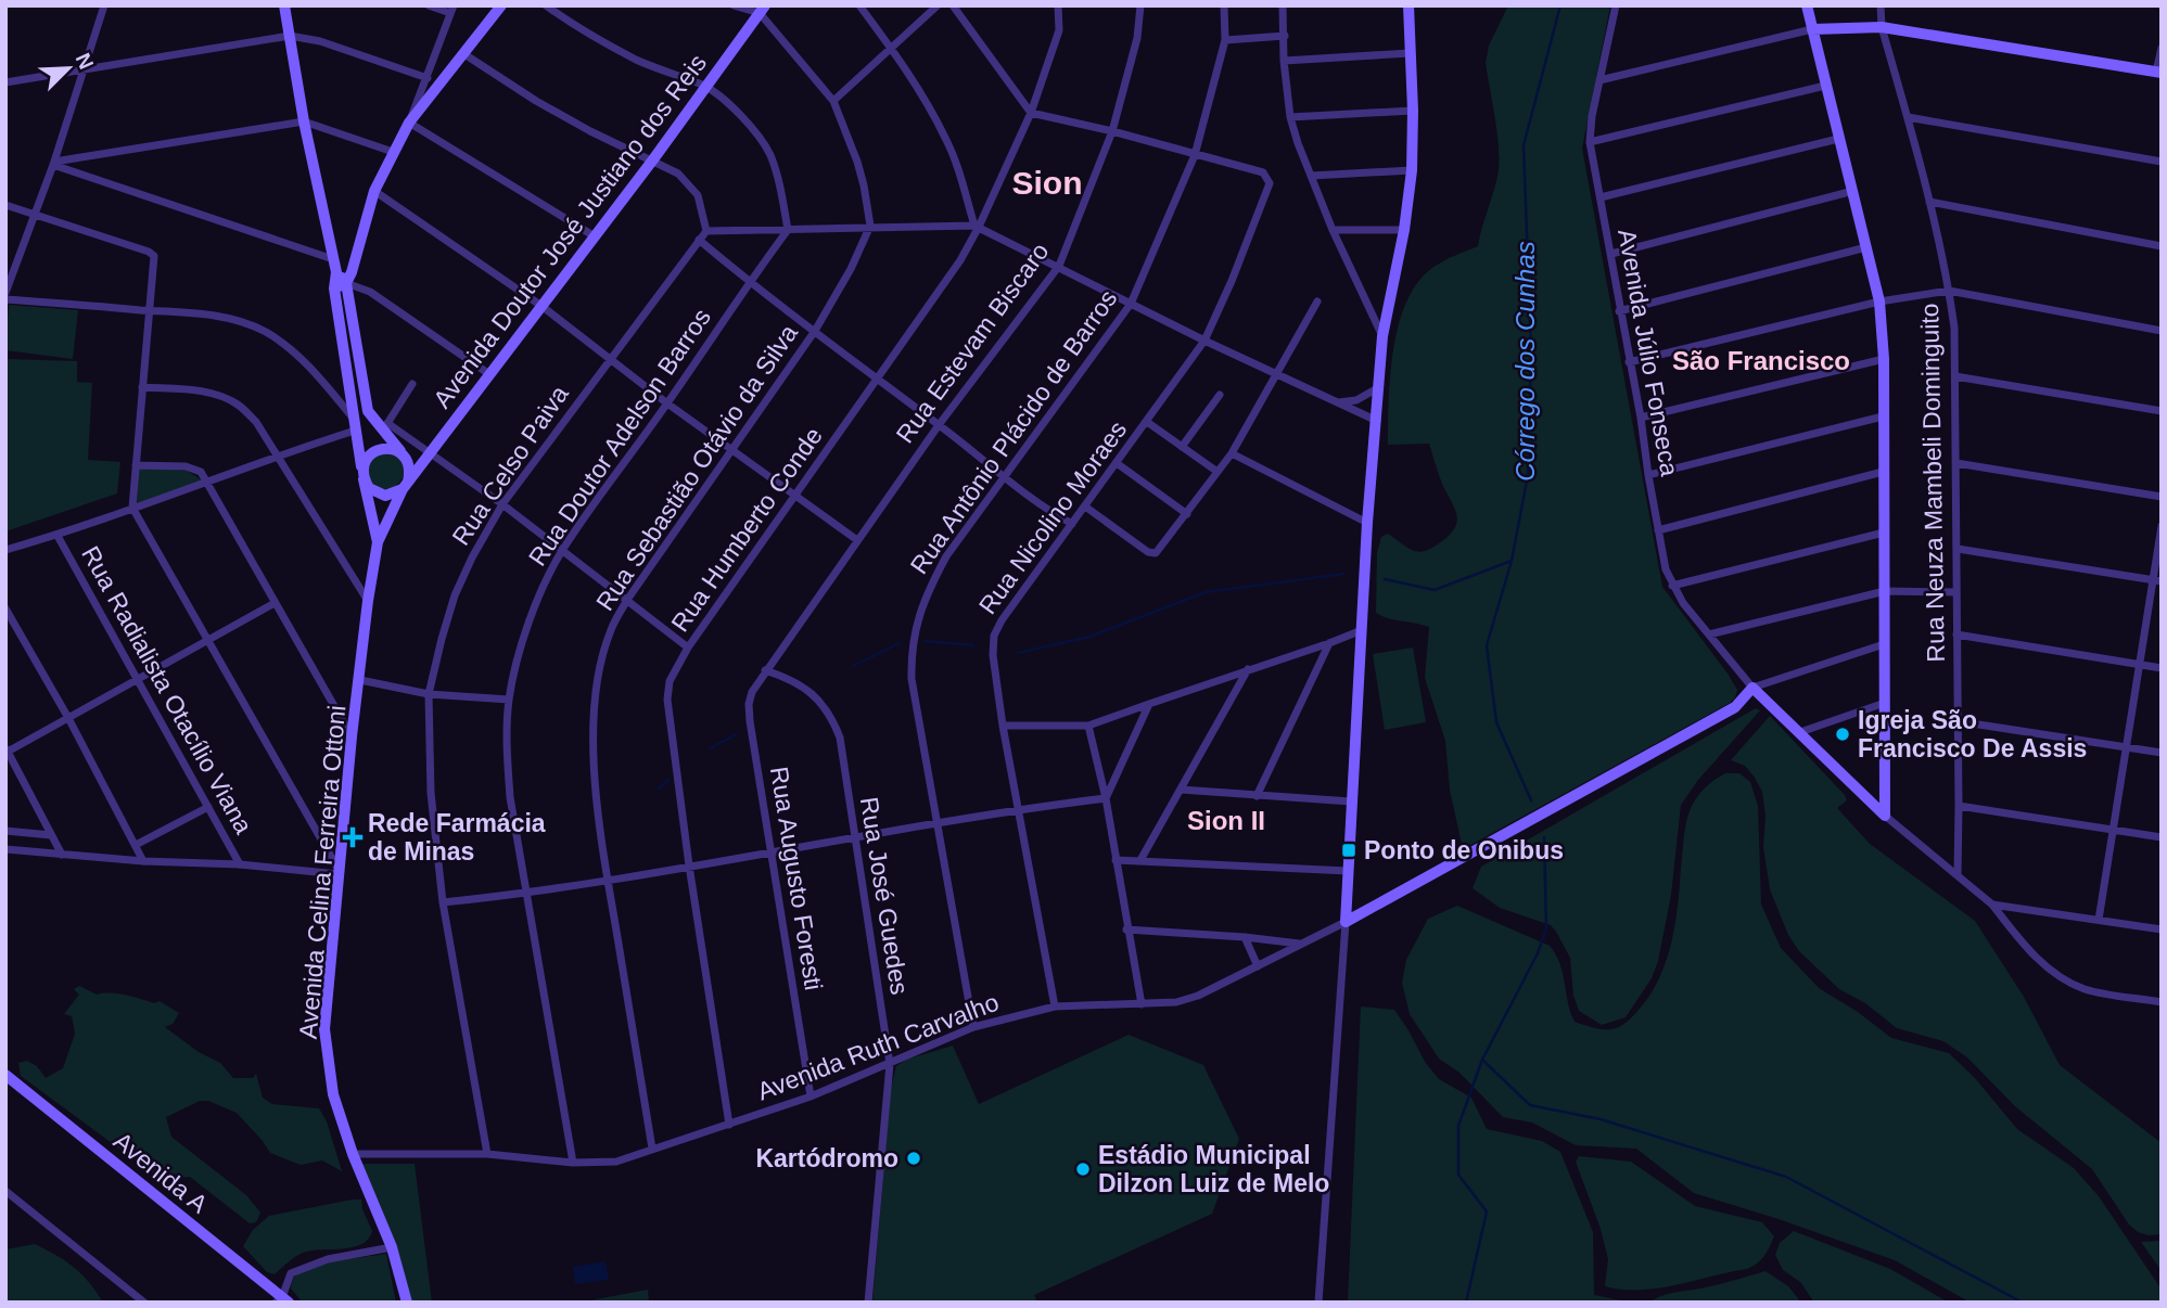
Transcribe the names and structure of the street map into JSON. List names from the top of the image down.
{
  "streets": {
    "street": [
      "Avenida Doutor José Justiano dos Reis",
      "Rua Estevam Biscaro",
      "Avenida Júlio Fonseca",
      "Rua Antônio Plácido de Barros",
      "Rua Doutor Adelson Barros",
      "Rua Celso Paiva",
      "Rua Sebastião Otávio da Silva",
      "Rua Neuza Mambeli Dominguito",
      "Rua Nicolino Moraes",
      "Rua Humberto Conde",
      "Rua Radialista Otacílio Viana",
      "Avenida Celina Ferreira Ottoni",
      "Rua Augusto Foresti",
      "Rua José Guedes",
      "Avenida Ruth Carvalho",
      "Avenida A"
    ]
  },
  "crossings": [
    ["Avenida Doutor José Justiano dos Reis", "Avenida Celina Ferreira Ottoni"],
    ["Rua Estevam Biscaro", "Rua Augusto Foresti"],
    ["Rua Estevam Biscaro", "Rua José Guedes"],
    ["Avenida Júlio Fonseca", "Rua Neuza Mambeli Dominguito"],
    ["Avenida Júlio Fonseca", "Avenida Ruth Carvalho"],
    ["Rua Antônio Plácido de Barros", "Rua Nicolino Moraes"],
    ["Rua Antônio Plácido de Barros", "Avenida Ruth Carvalho"],
    ["Rua Doutor Adelson Barros", "Avenida Ruth Carvalho"],
    ["Rua Celso Paiva", "Avenida Ruth Carvalho"],
    ["Rua Sebastião Otávio da Silva", "Avenida Ruth Carvalho"],
    ["Rua Nicolino Moraes", "Avenida Ruth Carvalho"],
    ["Rua Humberto Conde", "Avenida Ruth Carvalho"],
    ["Avenida Celina Ferreira Ottoni", "Avenida Ruth Carvalho"],
    ["Rua Augusto Foresti", "Rua José Guedes"],
    ["Rua Augusto Foresti", "Avenida Ruth Carvalho"],
    ["Rua José Guedes", "Avenida Ruth Carvalho"]
  ],
  "districts": ["Sion", "São Francisco", "Sion II"],
  "water": ["Córrego dos Cunhas"],
  "places": {
    "other": ["Igreja São Francisco De Assis", "Kartódromo", "Estádio Municipal Dilzon Luiz de Melo"],
    "health": ["Rede Farmácia de Minas"],
    "transit": ["Ponto de Onibus"]
  },
  "north": "top right"
}
